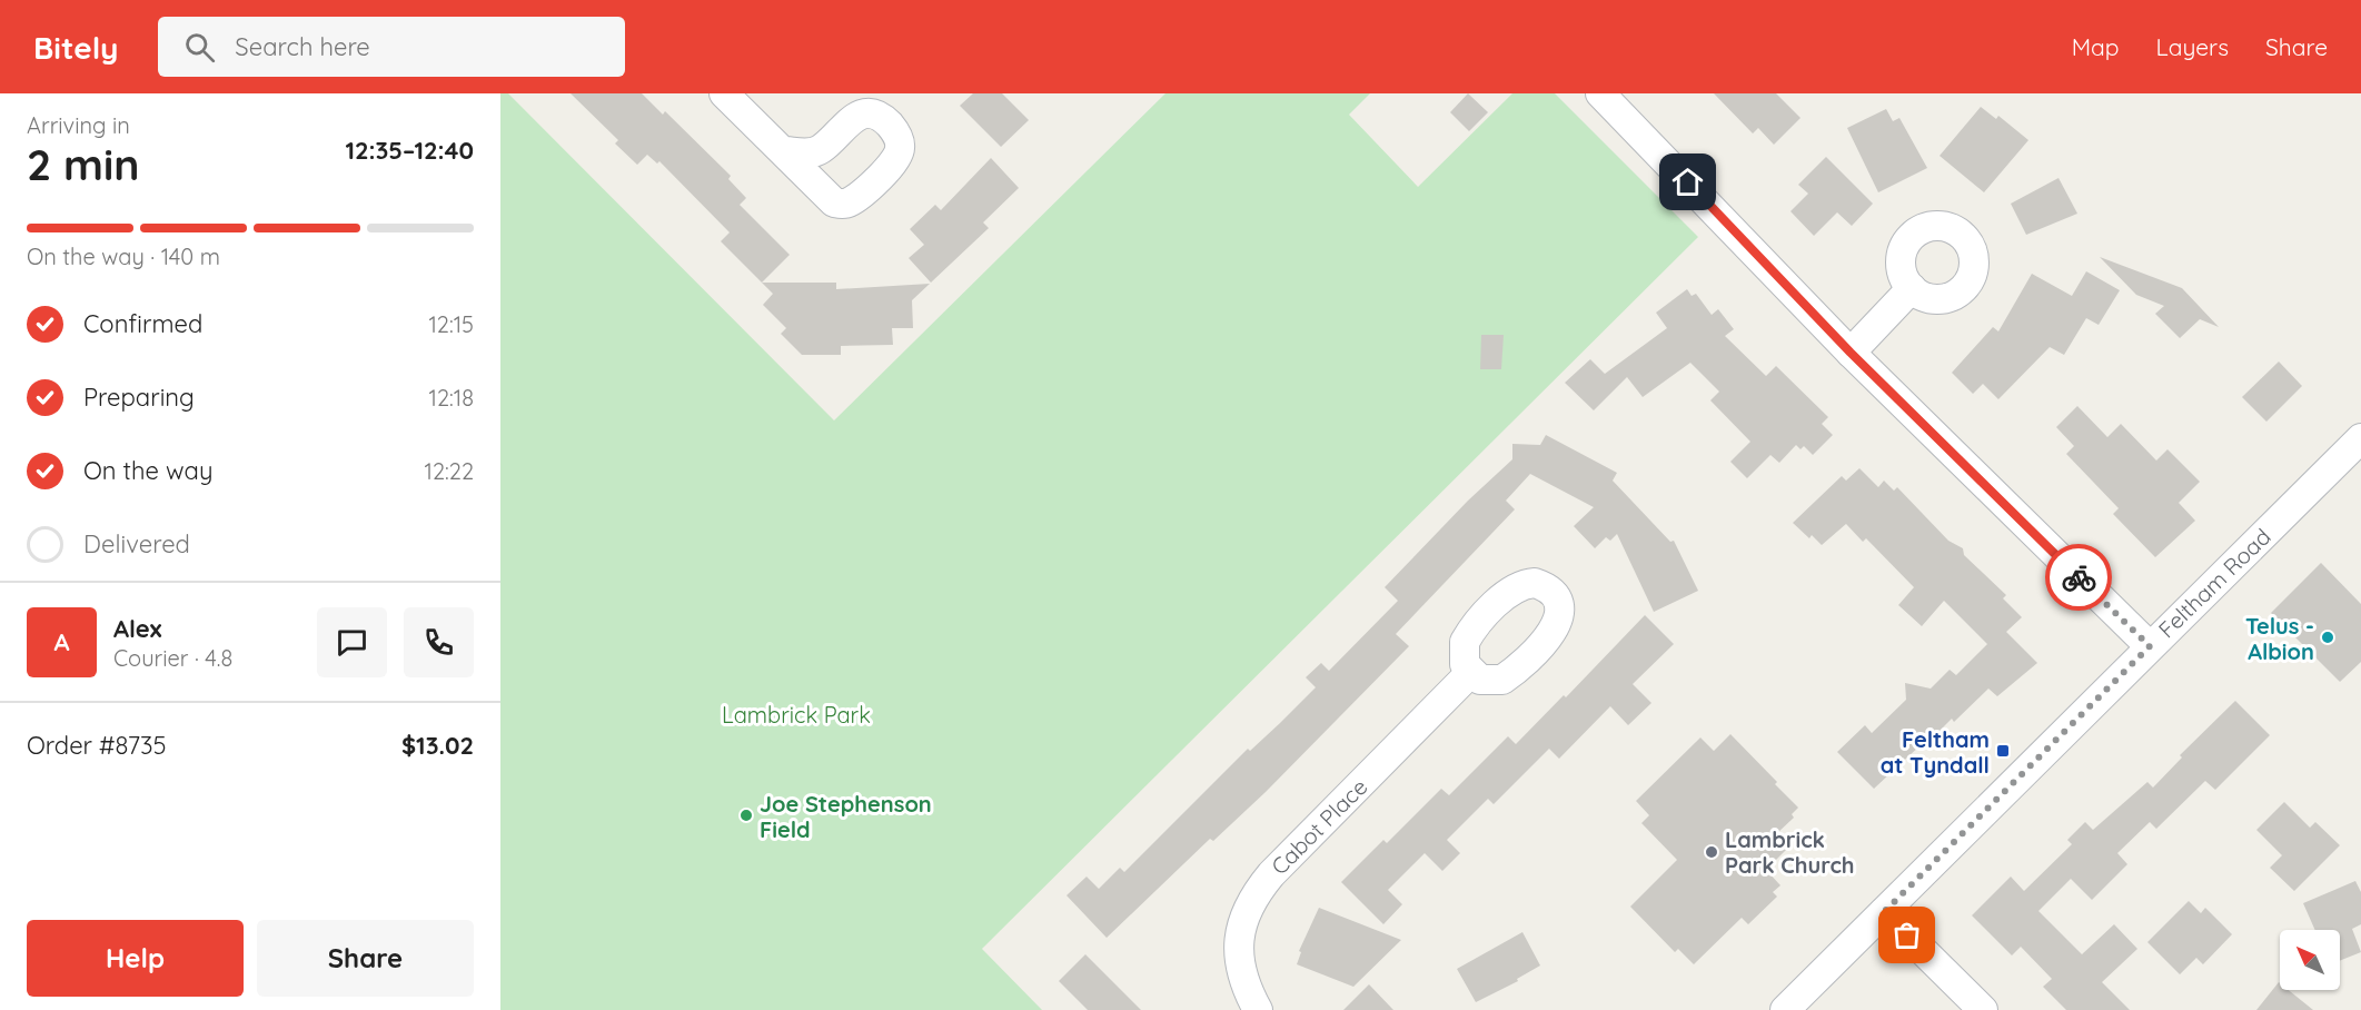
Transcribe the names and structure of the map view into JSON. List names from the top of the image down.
{
  "streets": {
    "street": ["Feltham Road", "Cabot Place"]
  },
  "parks": ["Lambrick Park"],
  "places": {
    "other": ["Telus - Albion", "Joe Stephenson Field", "Lambrick Park Church"],
    "transit": ["Feltham at Tyndall"]
  },
  "north": "top left",
  "page": {
    "header": "Bitely",
    "search": "Search here",
    "nav": ["Map", "Layers", "Share"],
    "heading": ["2 min", "Arriving in", "12:35–12:40"],
    "panel": [
      "Alex",
      "Courier · 4.8",
      "Order #8735",
      "$13.02"
    ],
    "bar": "On the way · 140 m",
    "list": [
      ["Confirmed", "12:15"],
      ["Preparing", "12:18"],
      ["On the way", "12:22"],
      "Delivered"
    ],
    "round": "A",
    "buttons": ["Help", "Share"]
  }
}
